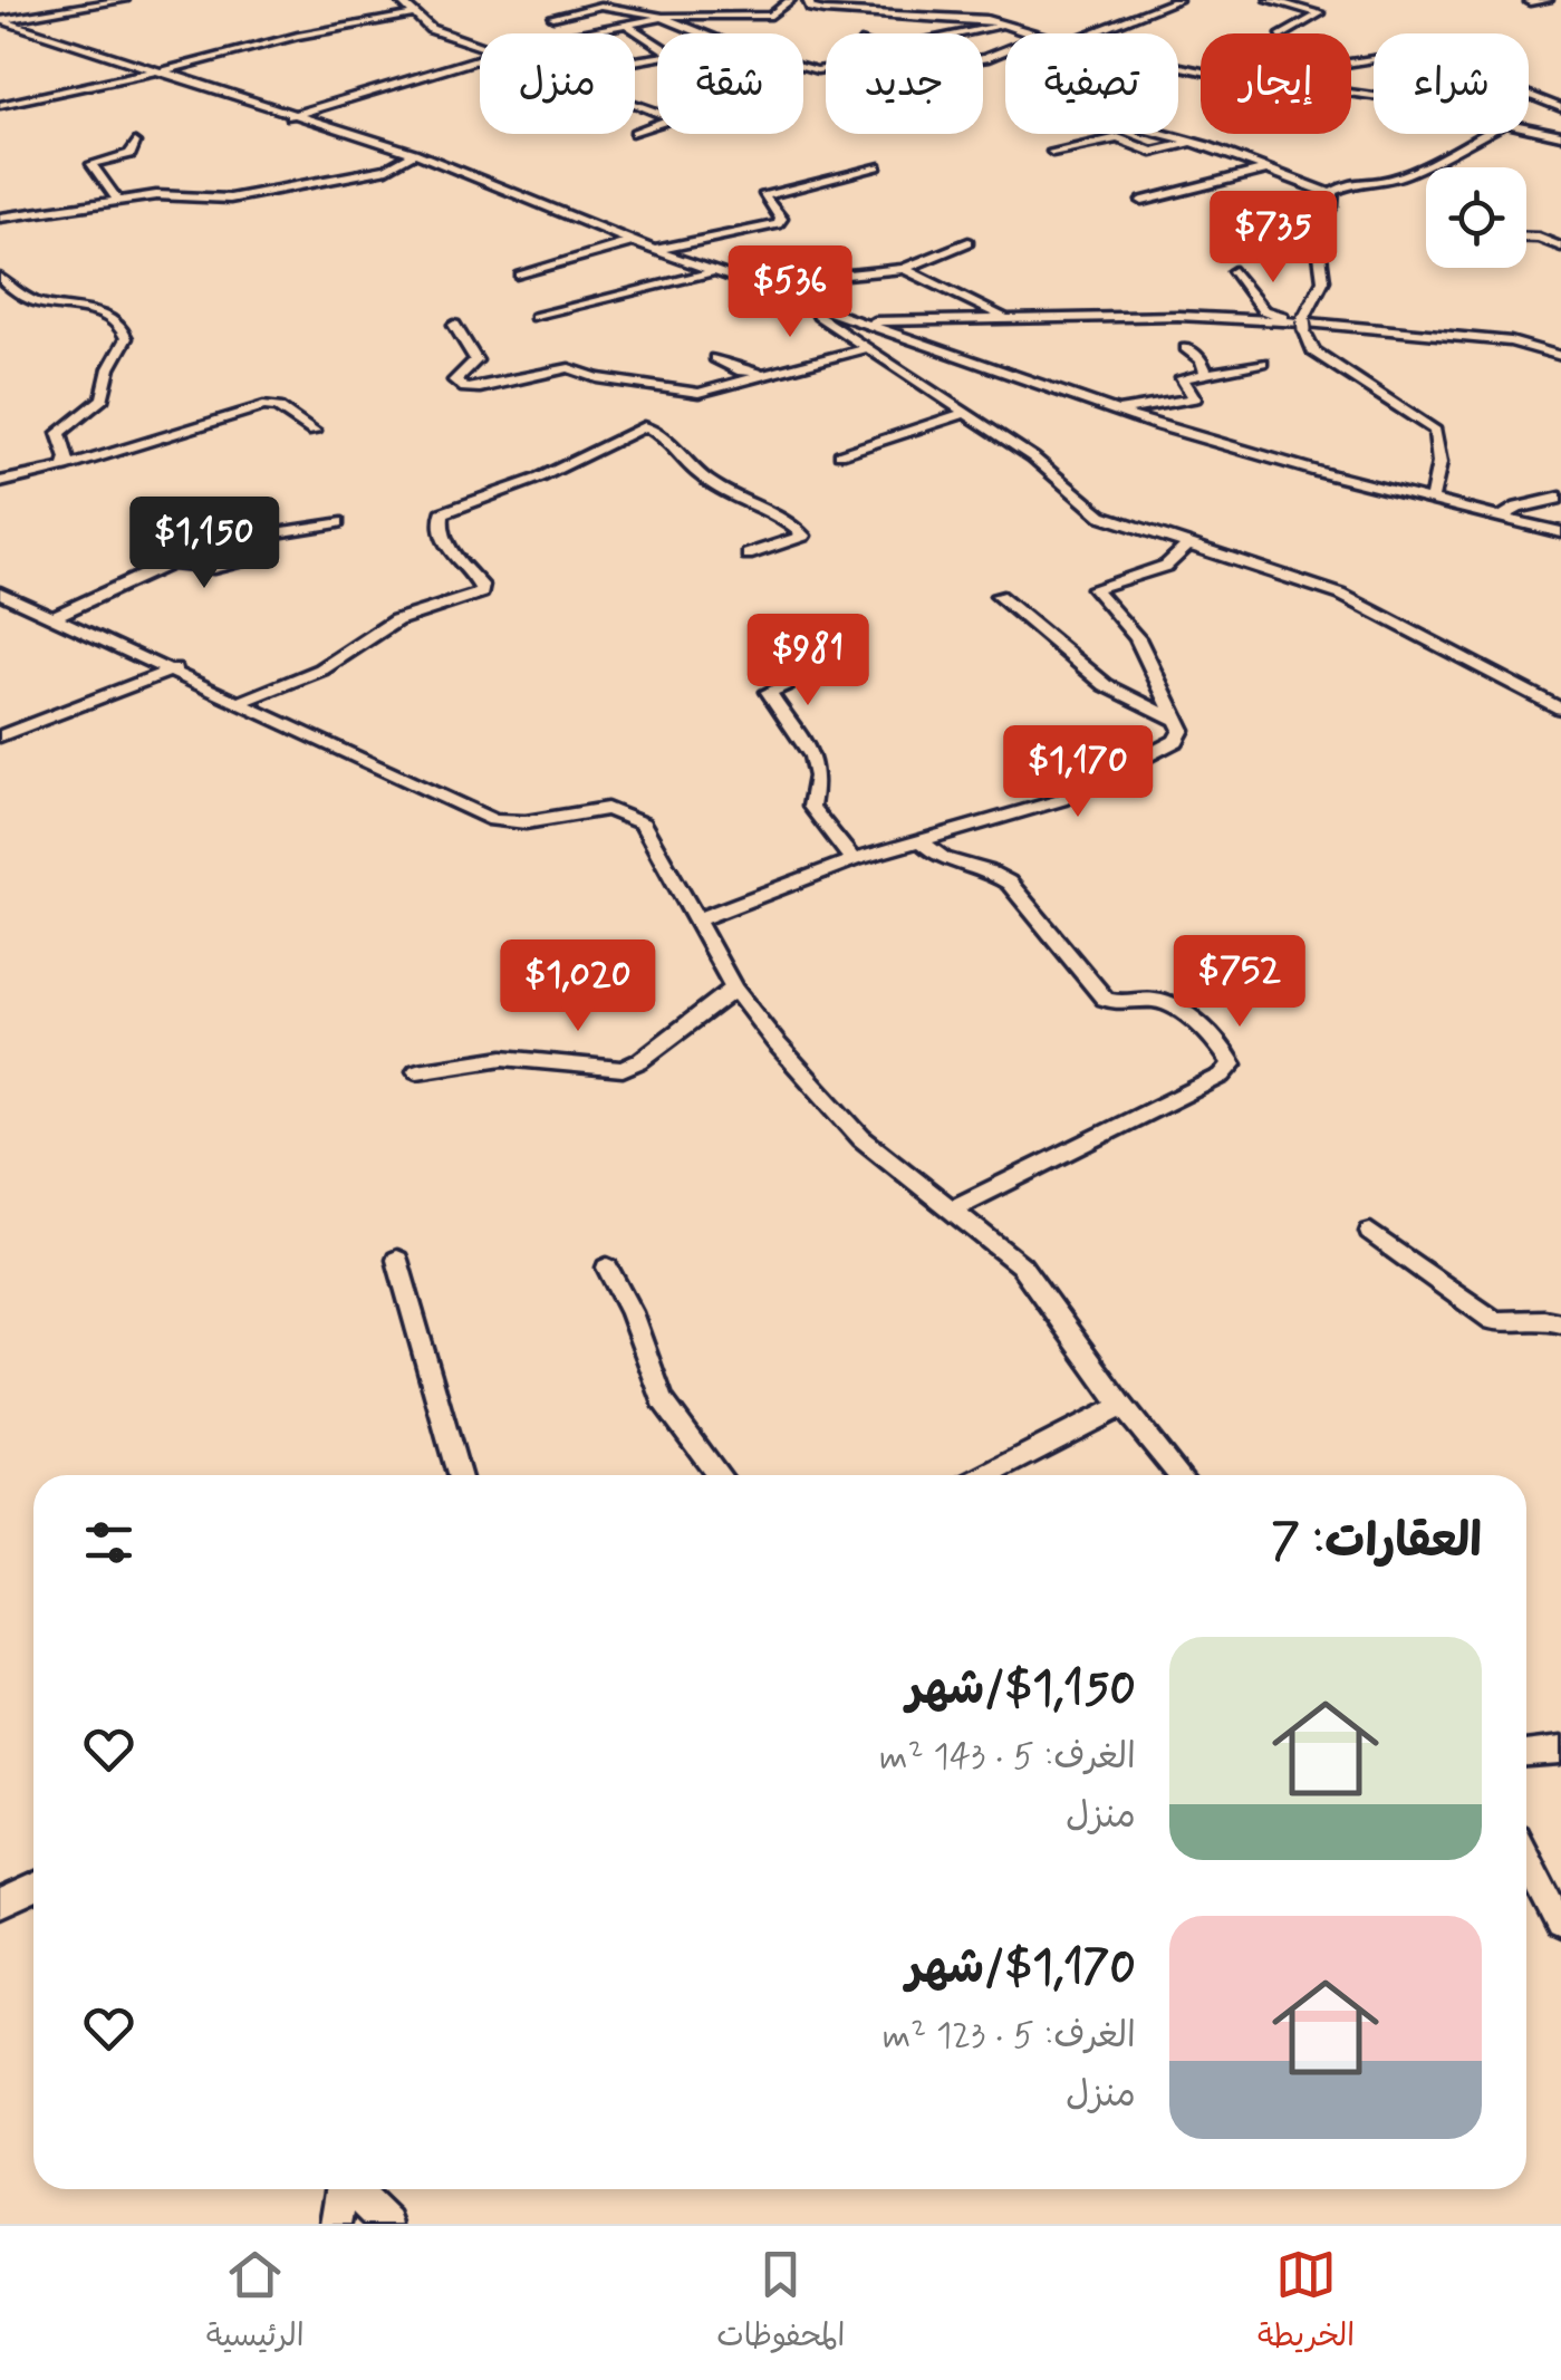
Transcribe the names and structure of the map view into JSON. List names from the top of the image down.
{
  "page": {
    "chip": [
      "شراء",
      "إيجار",
      "تصفية",
      "جديد",
      "شقة",
      "منزل"
    ],
    "price": [
      "$735",
      "$536",
      "$1,150",
      "$981",
      "$1,170",
      "$752",
      "$1,020"
    ],
    "heading": "العقارات: 7",
    "list": [
      {
        "name": "$1,150/شهر",
        "note": "الغرف: 5 · 143 m² · منزل"
      },
      {
        "name": "$1,170/شهر",
        "note": "الغرف: 5 · 123 m² · منزل"
      }
    ],
    "tabs": ["الخريطة", "المحفوظات", "الرئيسية"]
  }
}
